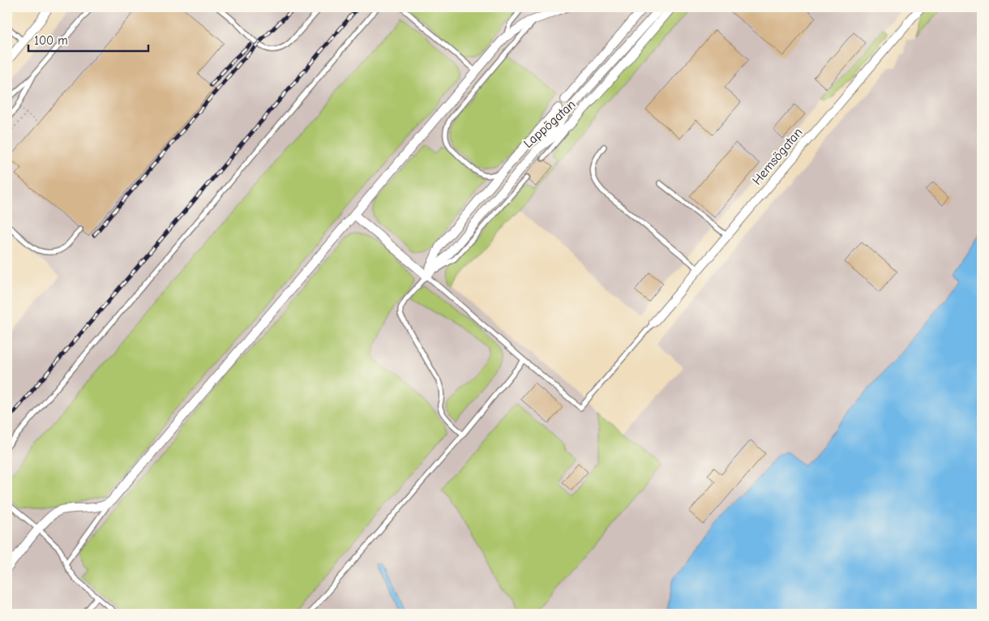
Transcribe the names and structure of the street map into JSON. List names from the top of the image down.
{
  "streets": {
    "street": ["Lappögatan", "Hemsögatan"]
  },
  "scale_bar": "100 m"
}
